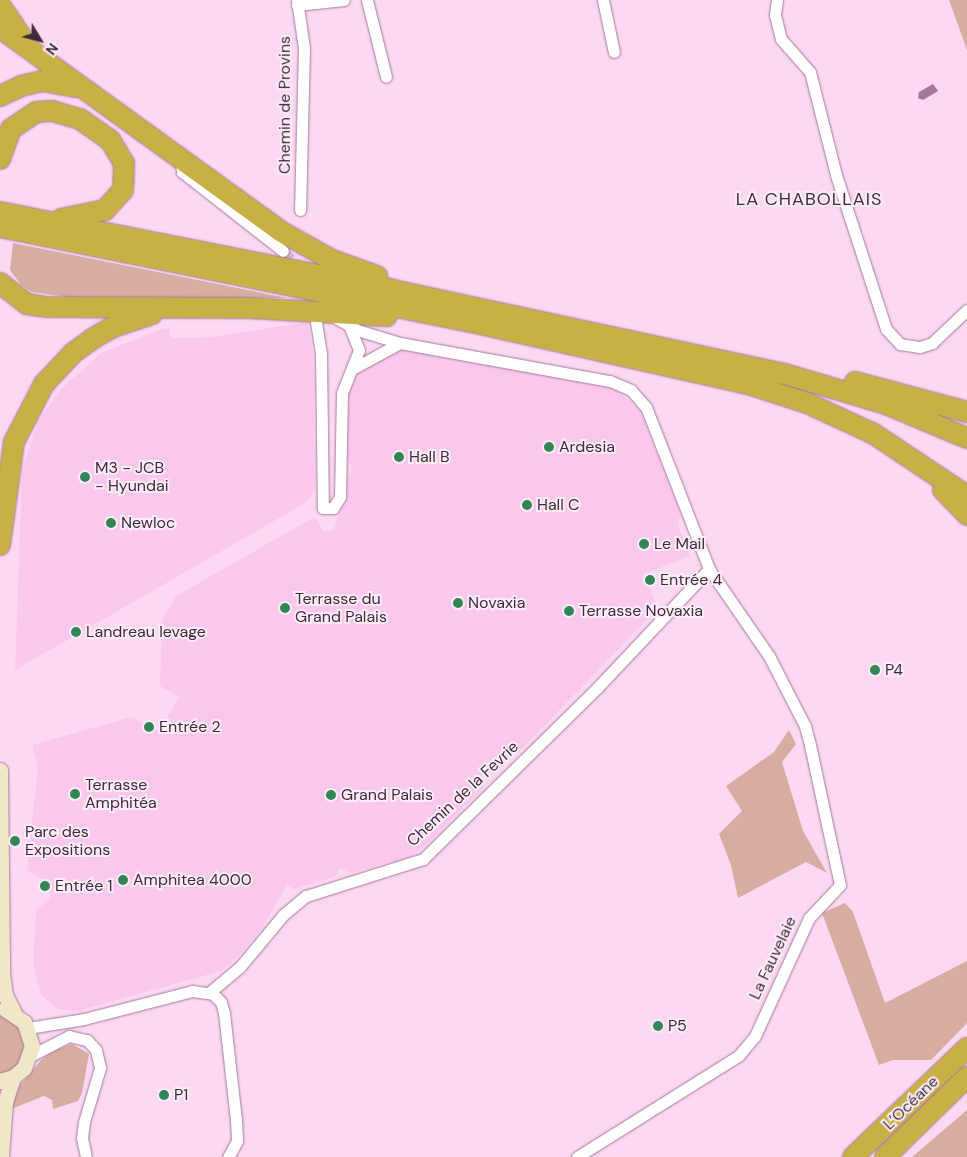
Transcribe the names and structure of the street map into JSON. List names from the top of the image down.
{
  "streets": {
    "highway": ["L’Océane"],
    "street": ["Chemin de Provins", "Chemin de la Fevrie", "La Fauvelaie"]
  },
  "crossings": [
    ["Chemin de la Fevrie", "La Fauvelaie"]
  ],
  "districts": ["LA CHABOLLAIS"],
  "places": [
    "Ardesia",
    "Hall B",
    "M3 - JCB - Hyundai",
    "Hall C",
    "Newloc",
    "Le Mail",
    "Entrée 4",
    "Novaxia",
    "Terrasse du Grand Palais",
    "Terrasse Novaxia",
    "Landreau levage",
    "P4",
    "Entrée 2",
    "Terrasse Amphitéa",
    "Grand Palais",
    "Parc des Expositions",
    "Amphitea 4000",
    "Entrée 1",
    "P5",
    "P1"
  ],
  "north": "bottom right"
}
